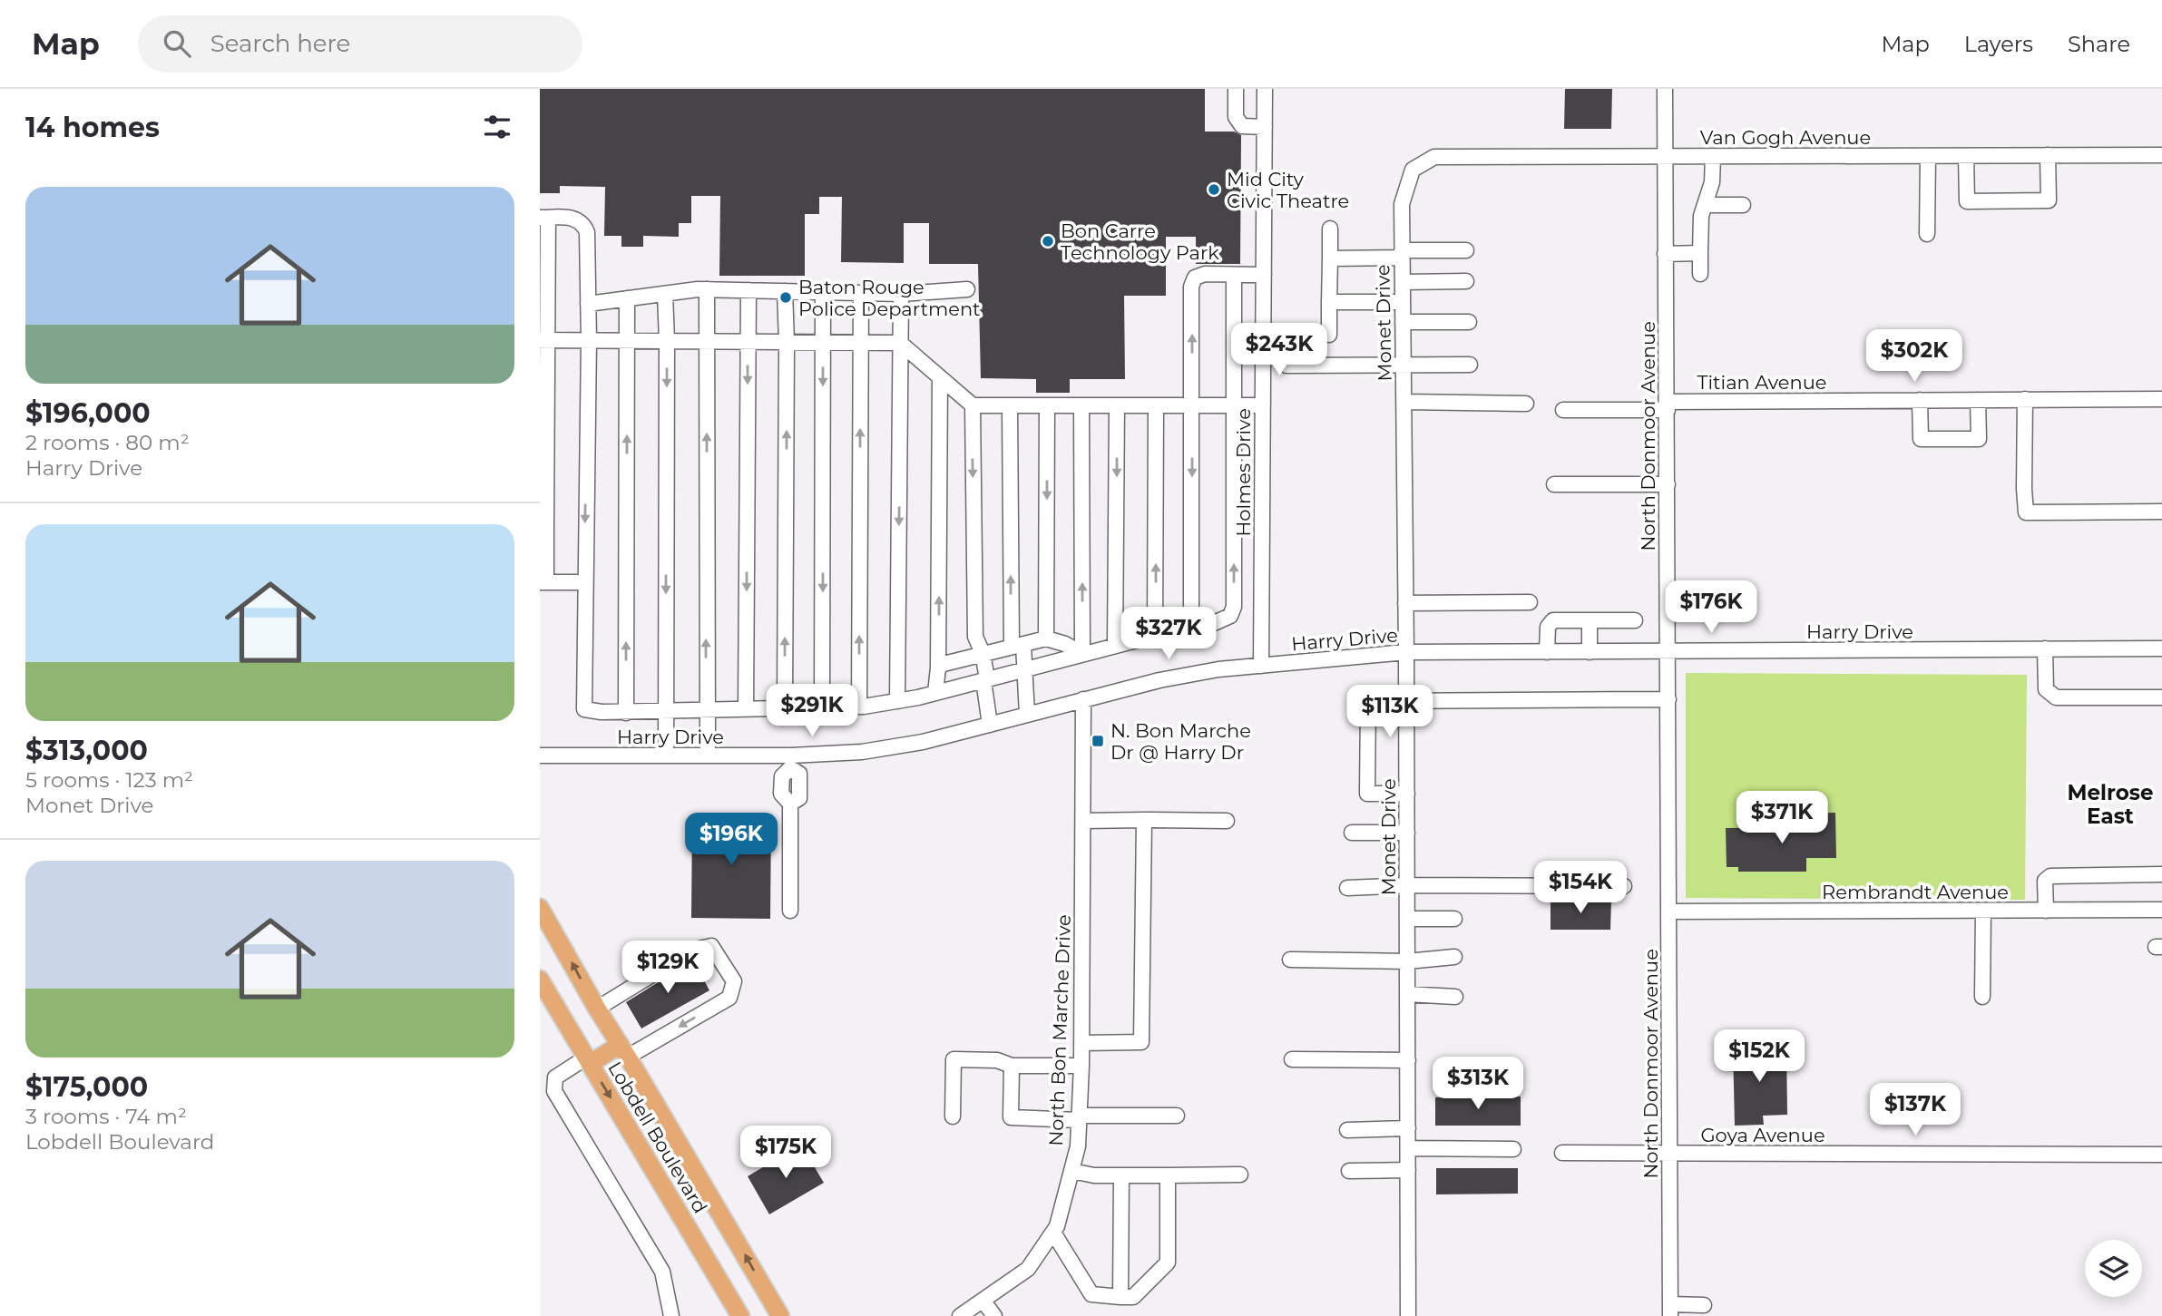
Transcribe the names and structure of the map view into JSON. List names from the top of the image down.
{
  "streets": {
    "main road": ["Lobdell Boulevard"],
    "street": [
      "Van Gogh Avenue",
      "Monet Drive",
      "Titian Avenue",
      "North Donmoor Avenue",
      "Holmes Drive",
      "Harry Drive",
      "Rembrandt Avenue",
      "North Bon Marche Drive",
      "Goya Avenue"
    ]
  },
  "crossings": [
    ["Van Gogh Avenue", "Monet Drive"],
    ["Van Gogh Avenue", "North Donmoor Avenue"],
    ["Monet Drive", "Harry Drive"],
    ["Titian Avenue", "North Donmoor Avenue"],
    ["North Donmoor Avenue", "Harry Drive"],
    ["North Donmoor Avenue", "Rembrandt Avenue"],
    ["North Donmoor Avenue", "Goya Avenue"],
    ["Holmes Drive", "Harry Drive"],
    ["Harry Drive", "North Bon Marche Drive"]
  ],
  "districts": ["Melrose East"],
  "places": {
    "other": ["Mid City Civic Theatre", "Bon Carre Technology Park", "Baton Rouge Police Department"],
    "transit": ["N. Bon Marche Dr @ Harry Dr"]
  },
  "page": {
    "header": "Map",
    "search": "Search here",
    "nav": ["Map", "Layers", "Share"],
    "heading": "14 homes",
    "list": [
      {
        "name": "$196,000",
        "note": "2 rooms · 80 m² · Harry Drive"
      },
      {
        "name": "$313,000",
        "note": "5 rooms · 123 m² · Monet Drive"
      },
      {
        "name": "$175,000",
        "note": "3 rooms · 74 m² · Lobdell Boulevard"
      }
    ],
    "price": [
      "$243K",
      "$302K",
      "$176K",
      "$327K",
      "$291K",
      "$113K",
      "$371K",
      "$196K",
      "$154K",
      "$129K",
      "$152K",
      "$313K",
      "$137K",
      "$175K"
    ]
  }
}
